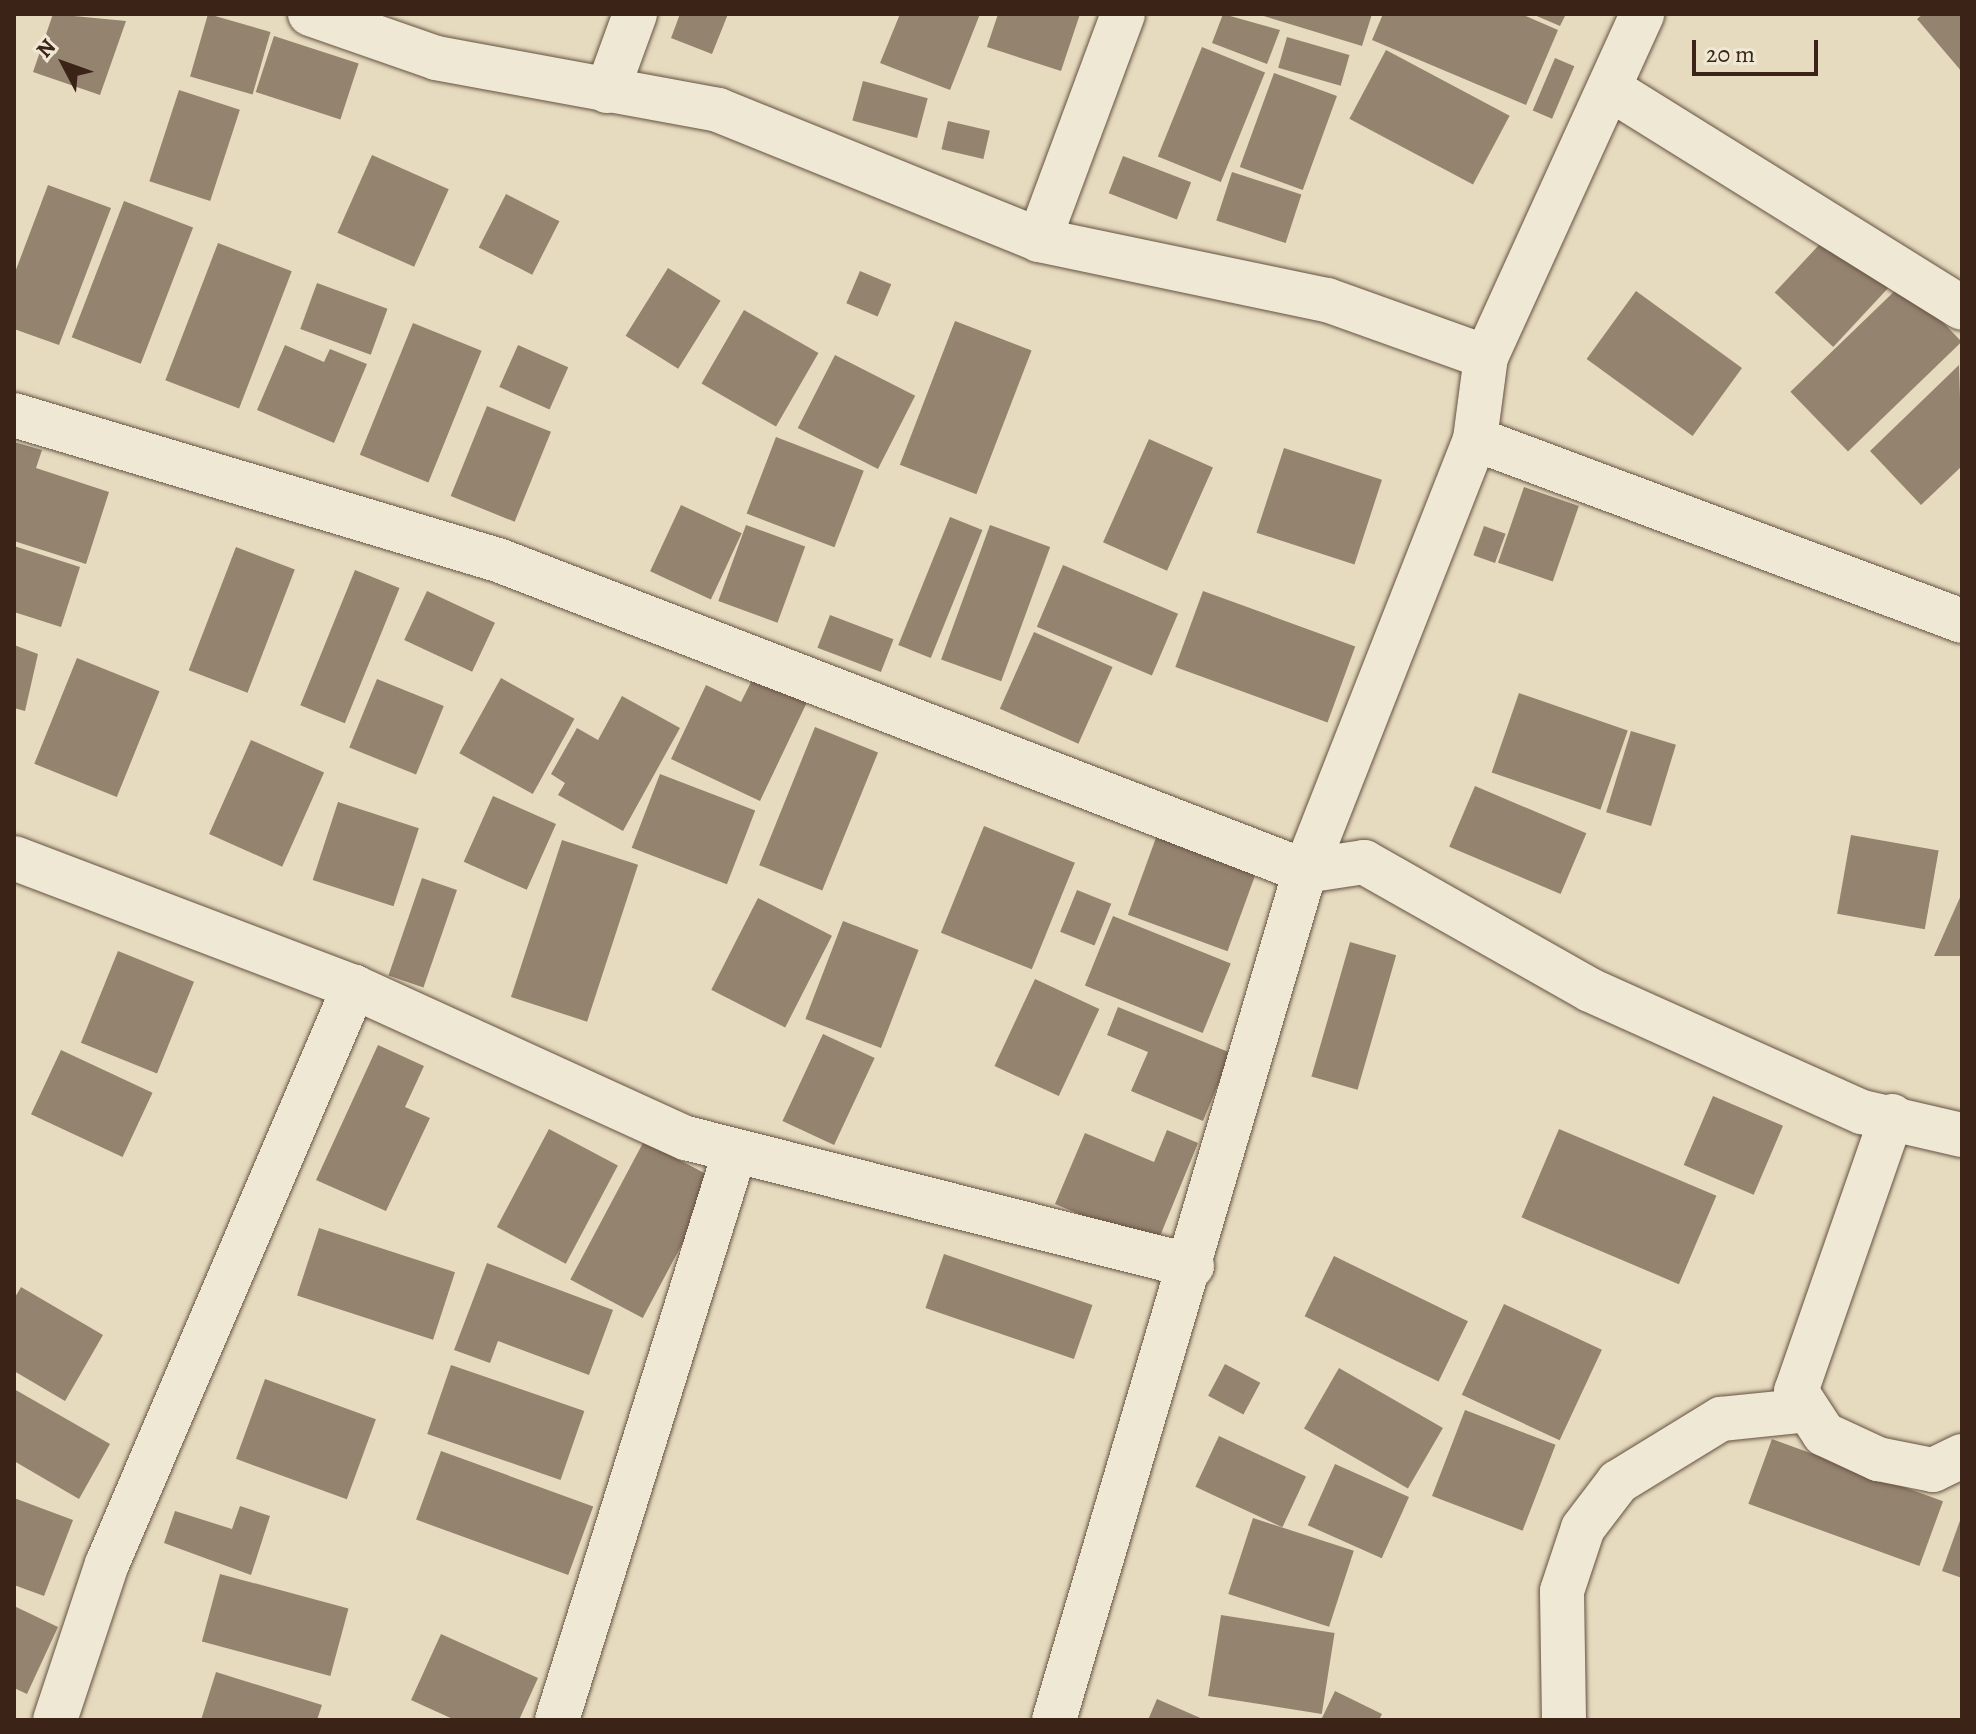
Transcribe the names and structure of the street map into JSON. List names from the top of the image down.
{
  "scale_bar": "20 m",
  "north": "top left"
}
